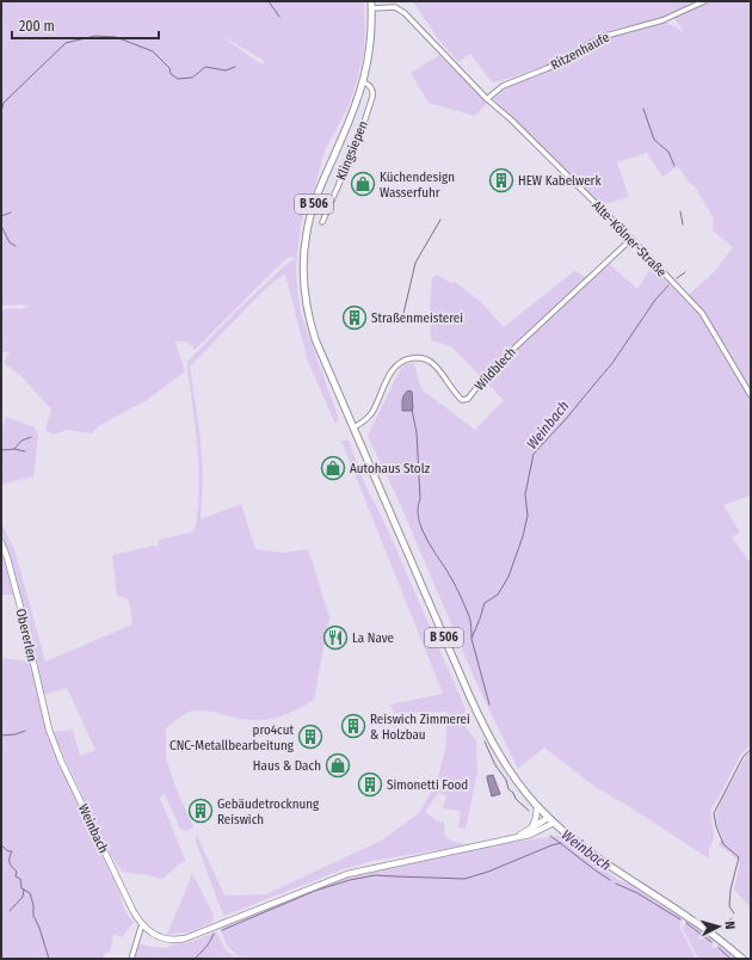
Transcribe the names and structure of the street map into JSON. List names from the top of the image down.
{
  "streets": {
    "main road": ["B 506", "Obererlen", "Weinbach"],
    "street": [
      "Ritzenhaufe",
      "Klingsiepen",
      "Alte-Kölner-Straße",
      "Wildblech"
    ]
  },
  "crossings": [
    ["Ritzenhaufe", "Alte-Kölner-Straße"],
    ["Klingsiepen", "B 506"],
    ["B 506", "Wildblech"],
    ["Alte-Kölner-Straße", "Wildblech"],
    ["Obererlen", "Weinbach"]
  ],
  "water": ["Weinbach"],
  "places": {
    "building": [
      "HEW Kabelwerk",
      "Straßenmeisterei",
      "Reiswich Zimmerei & Holzbau",
      "pro4cut CNC-Metallbearbeitung",
      "Simonetti Food",
      "Gebäudetrocknung Reiswich"
    ],
    "shop": ["Küchendesign Wasserfuhr", "Autohaus Stolz", "Haus & Dach"],
    "restaurant": ["La Nave"]
  },
  "scale_bar": "200 m",
  "north": "right"
}
